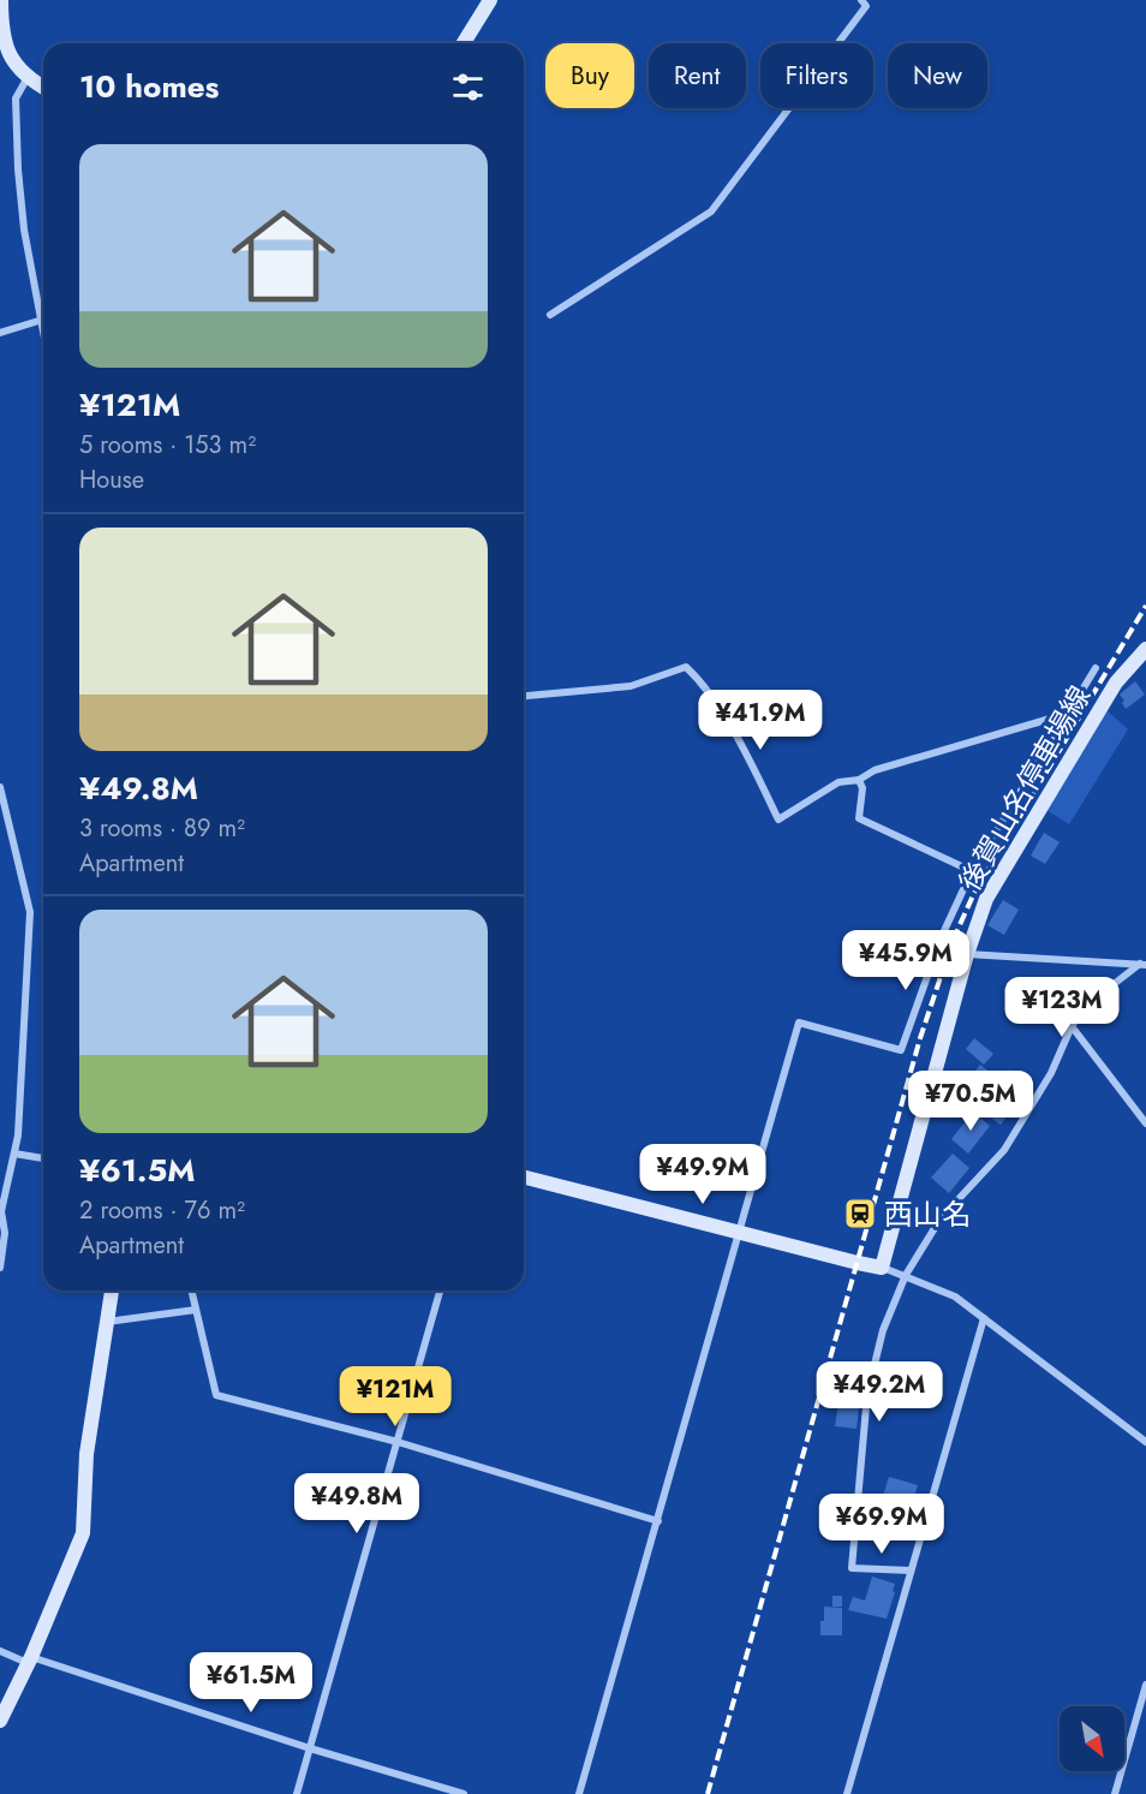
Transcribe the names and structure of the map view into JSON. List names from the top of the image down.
{
  "streets": {
    "main road": ["後賀山名停車場線"]
  },
  "places": {
    "station": ["西山名"]
  },
  "north": "bottom right",
  "page": {
    "chip": [
      "Buy",
      "Rent",
      "Filters",
      "New"
    ],
    "heading": "10 homes",
    "list": [
      {
        "name": "¥121M",
        "note": "5 rooms · 153 m² · House"
      },
      {
        "name": "¥49.8M",
        "note": "3 rooms · 89 m² · Apartment"
      },
      {
        "name": "¥61.5M",
        "note": "2 rooms · 76 m² · Apartment"
      }
    ],
    "price": [
      "¥41.9M",
      "¥45.9M",
      "¥123M",
      "¥70.5M",
      "¥49.9M",
      "¥49.2M",
      "¥121M",
      "¥49.8M",
      "¥69.9M",
      "¥61.5M"
    ]
  }
}
